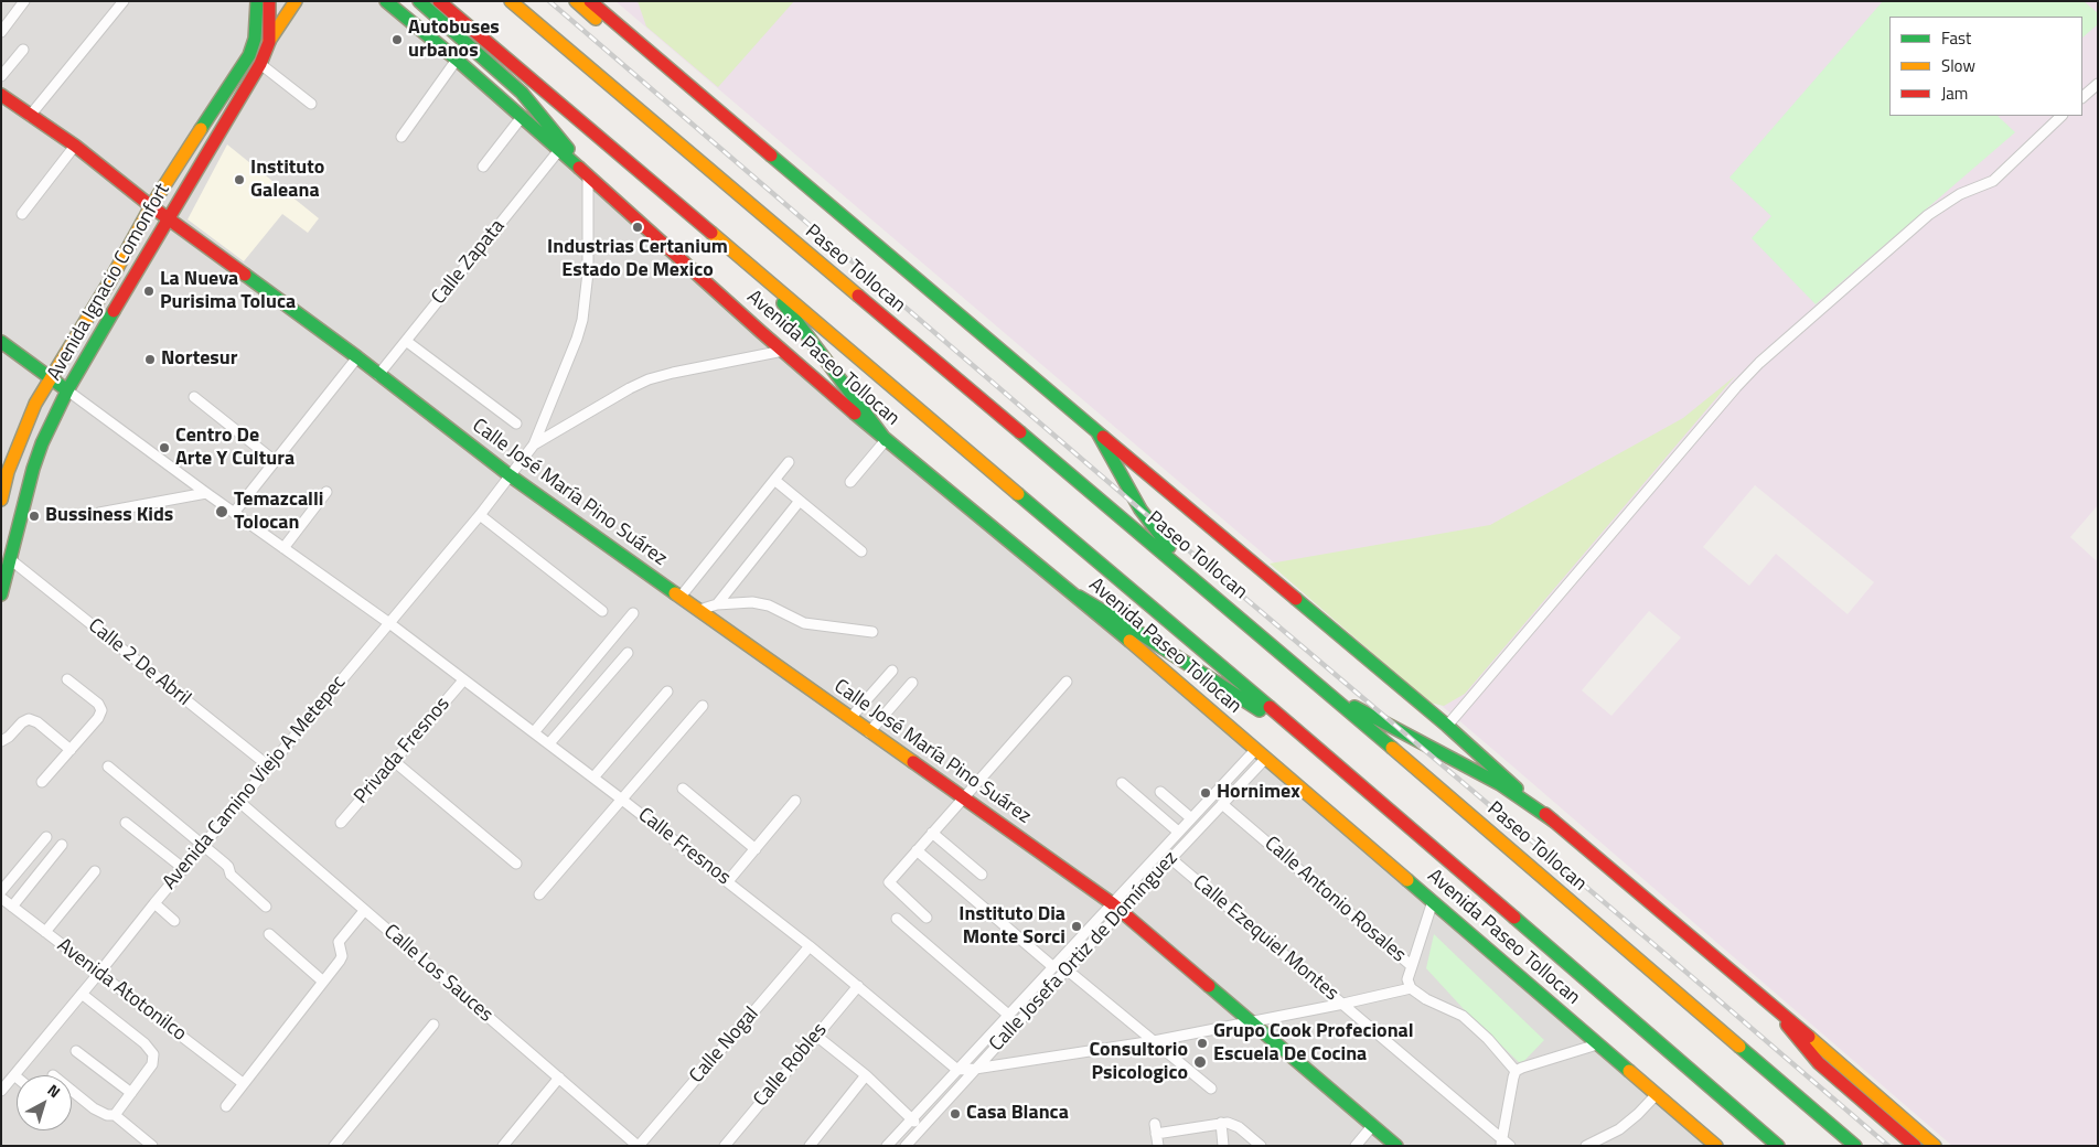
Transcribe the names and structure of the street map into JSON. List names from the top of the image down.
{
  "streets": {
    "main road": [
      "Paseo Tollocan",
      "Avenida Ignacio Comonfort",
      "Avenida Paseo Tollocan",
      "Calle José María Pino Suárez"
    ],
    "street": [
      "Calle Zapata",
      "Calle 2 De Abril",
      "Privada Fresnos",
      "Avenida Camino Viejo A Metepec",
      "Calle Fresnos",
      "Calle Antonio Rosales",
      "Calle Ezequiel Montes",
      "Calle Josefa Ortiz de Domínguez",
      "Calle Los Sauces",
      "Avenida Atotonilco",
      "Calle Nogal",
      "Calle Robles"
    ]
  },
  "crossings": [
    ["Calle Zapata", "Avenida Paseo Tollocan"],
    ["Calle Zapata", "Calle José María Pino Suárez"],
    ["Avenida Ignacio Comonfort", "Calle José María Pino Suárez"],
    ["Avenida Ignacio Comonfort", "Calle 2 De Abril"],
    ["Avenida Ignacio Comonfort", "Calle Fresnos"],
    ["Avenida Paseo Tollocan", "Calle Josefa Ortiz de Domínguez"],
    ["Calle José María Pino Suárez", "Avenida Camino Viejo A Metepec"],
    ["Calle José María Pino Suárez", "Calle Josefa Ortiz de Domínguez"],
    ["Calle 2 De Abril", "Avenida Camino Viejo A Metepec"],
    ["Privada Fresnos", "Calle Fresnos"],
    ["Avenida Camino Viejo A Metepec", "Calle Fresnos"],
    ["Avenida Camino Viejo A Metepec", "Calle Los Sauces"],
    ["Avenida Camino Viejo A Metepec", "Avenida Atotonilco"],
    ["Calle Fresnos", "Calle Josefa Ortiz de Domínguez"],
    ["Calle Fresnos", "Calle Nogal"],
    ["Calle Fresnos", "Calle Robles"],
    ["Calle Antonio Rosales", "Calle Josefa Ortiz de Domínguez"],
    ["Calle Ezequiel Montes", "Calle Josefa Ortiz de Domínguez"],
    ["Calle Los Sauces", "Calle Nogal"]
  ],
  "places": [
    "Autobuses urbanos",
    "Instituto Galeana",
    "Industrias Certanium Estado De Mexico",
    "La Nueva Purisima Toluca",
    "Nortesur",
    "Centro De Arte Y Cultura",
    "Temazcalli Tolocan",
    "Bussiness Kids",
    "Hornimex",
    "Instituto Dia Monte Sorci",
    "Grupo Cook Profecional Escuela De Cocina",
    "Consultorio Psicologico",
    "Casa Blanca"
  ],
  "legend": ["Fast", "Slow", "Jam"],
  "north": "top right"
}
